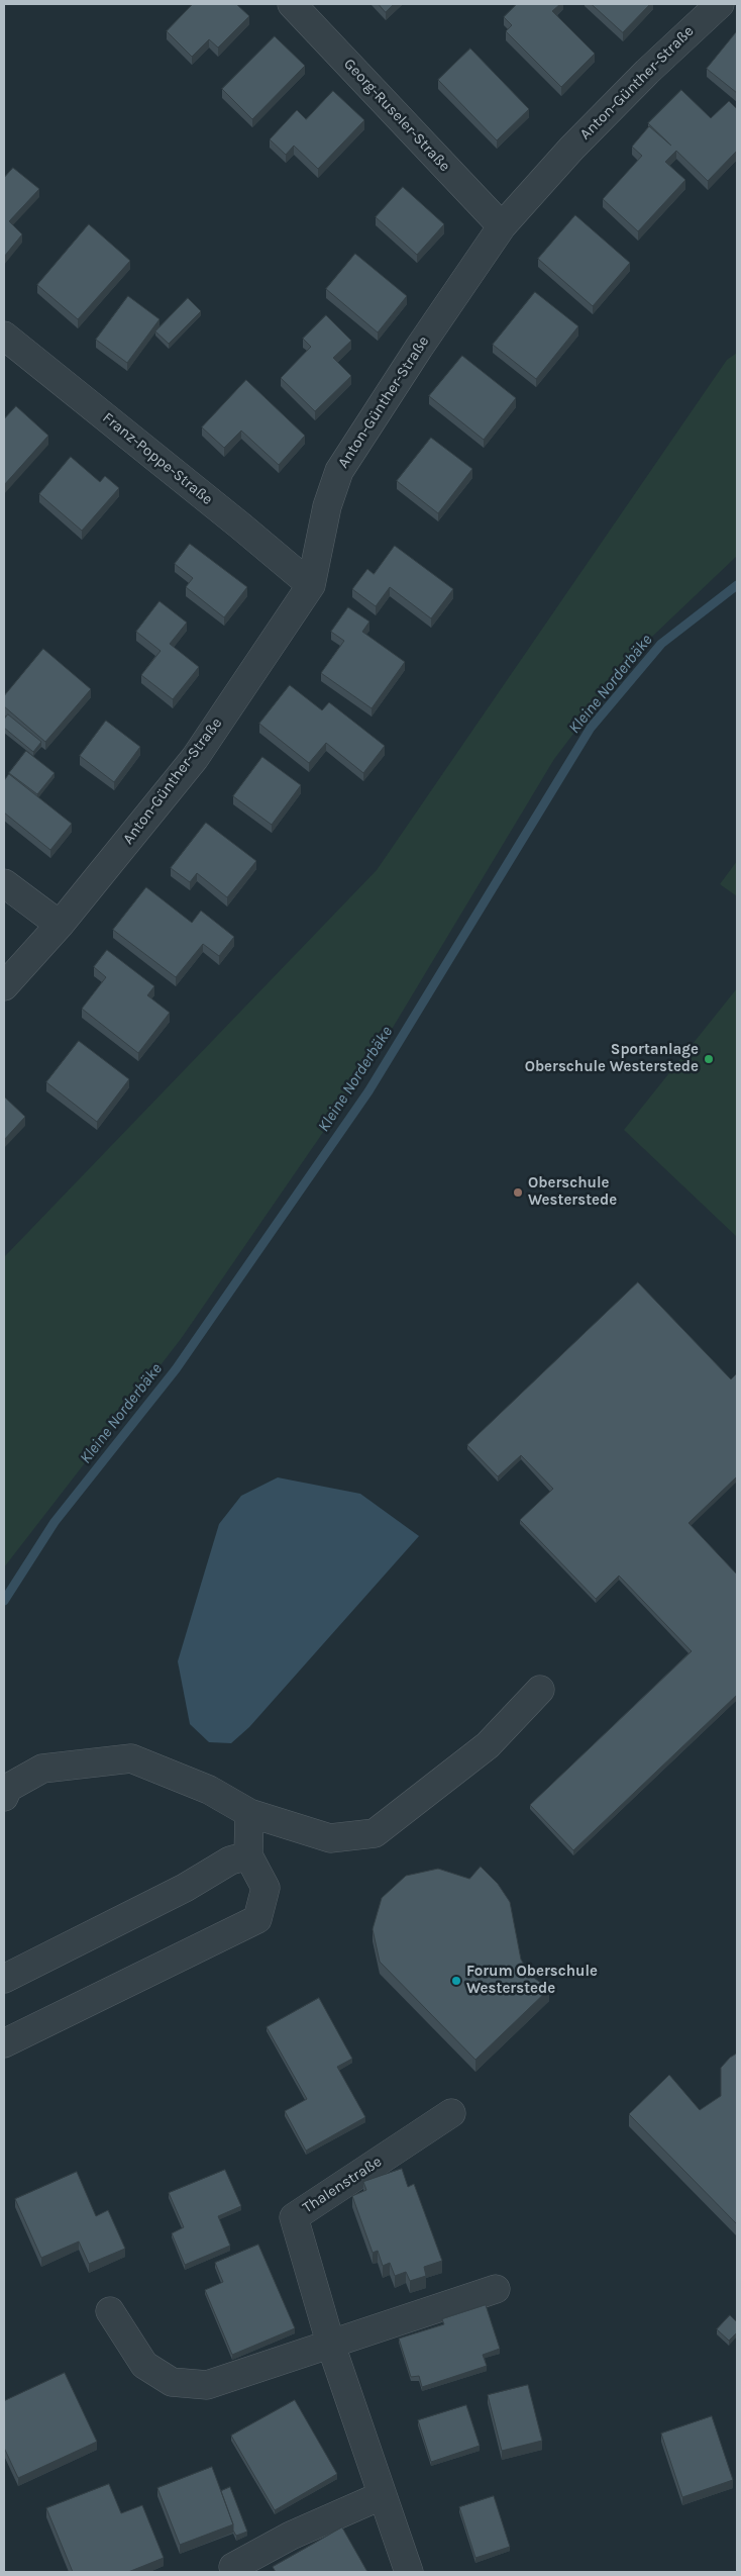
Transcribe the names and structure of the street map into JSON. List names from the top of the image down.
{
  "streets": {
    "street": [
      "Anton-Günther-Straße",
      "Georg-Ruseler-Straße",
      "Franz-Poppe-Straße",
      "Thalenstraße"
    ]
  },
  "crossings": [
    ["Anton-Günther-Straße", "Georg-Ruseler-Straße"],
    ["Anton-Günther-Straße", "Franz-Poppe-Straße"]
  ],
  "water": ["Kleine Norderbäke"],
  "places": ["Sportanlage Oberschule Westerstede", "Oberschule Westerstede", "Forum Oberschule Westerstede"]
}
